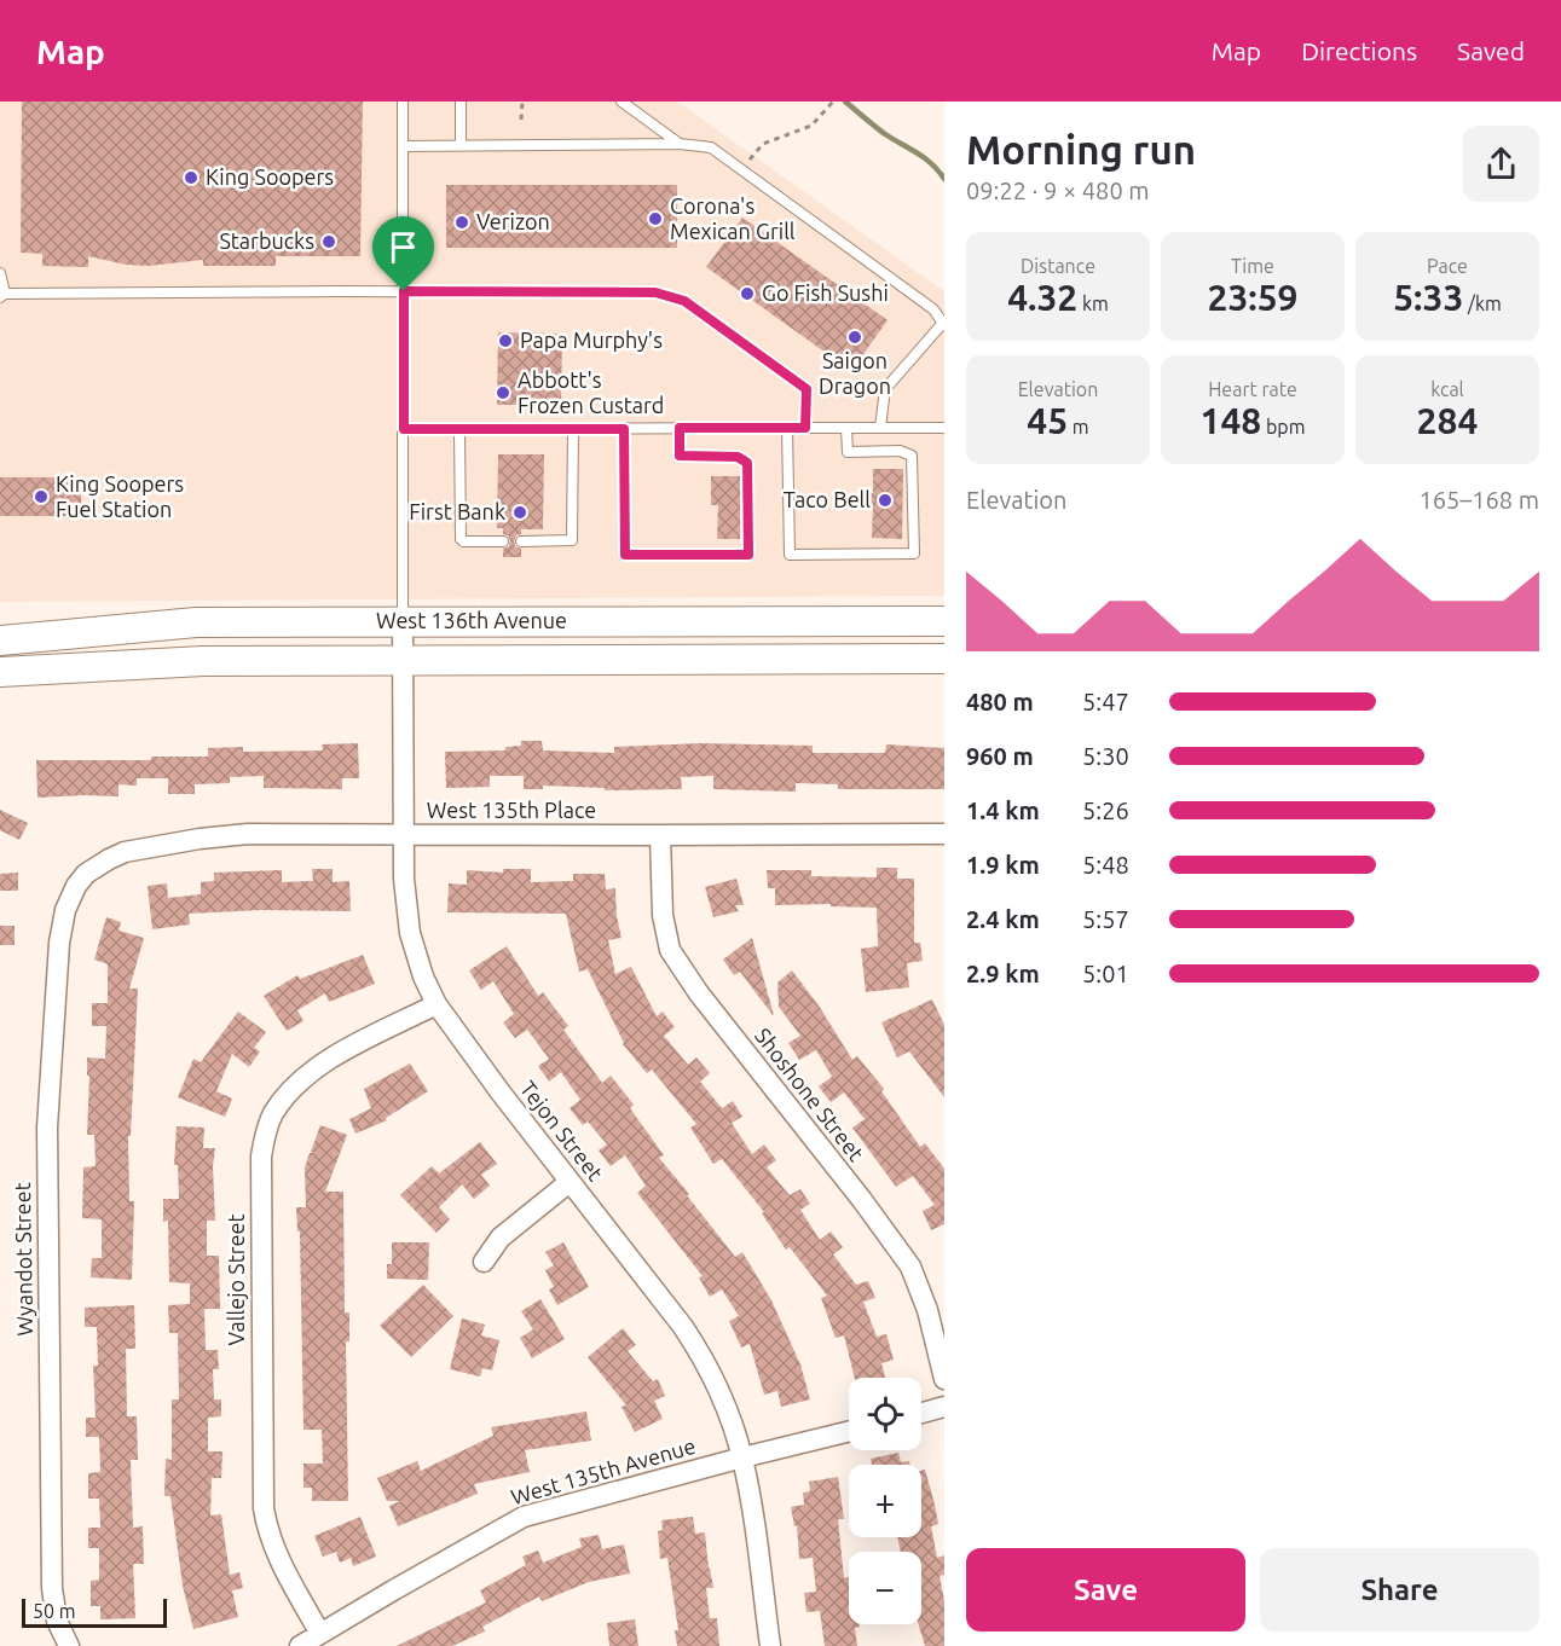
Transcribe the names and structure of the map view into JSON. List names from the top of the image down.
{
  "streets": {
    "main road": ["West 136th Avenue"],
    "street": [
      "West 135th Place",
      "Shoshone Street",
      "Tejon Street",
      "Wyandot Street",
      "Vallejo Street",
      "West 135th Avenue"
    ]
  },
  "crossings": [
    ["West 136th Avenue", "Tejon Street"],
    ["West 135th Place", "Shoshone Street"],
    ["West 135th Place", "Tejon Street"],
    ["West 135th Place", "Wyandot Street"],
    ["Tejon Street", "Vallejo Street"],
    ["Tejon Street", "West 135th Avenue"],
    ["Vallejo Street", "West 135th Avenue"]
  ],
  "places": [
    "King Soopers",
    "Corona's Mexican Grill",
    "Verizon",
    "Starbucks",
    "Go Fish Sushi",
    "Saigon Dragon",
    "Papa Murphy's",
    "Abbott's Frozen Custard",
    "King Soopers Fuel Station",
    "Taco Bell",
    "First Bank"
  ],
  "scale_bar": "50 m",
  "page": {
    "header": "Map",
    "nav": ["Map", "Directions", "Saved"],
    "heading": ["Morning run", "09:22 · 9 × 480 m"],
    "stats": [
      ["Distance", "4.32 km"],
      ["Time", "23:59"],
      ["Pace", "5:33 /km"],
      ["Elevation", "45 m"],
      ["Heart rate", "148 bpm"],
      ["kcal", "284"]
    ],
    "chart": ["Elevation", "165–168 m"],
    "list": [
      {
        "name": "480 m",
        "note": "5:47"
      },
      {
        "name": "960 m",
        "note": "5:30"
      },
      {
        "name": "1.4 km",
        "note": "5:26"
      },
      {
        "name": "1.9 km",
        "note": "5:48"
      },
      {
        "name": "2.4 km",
        "note": "5:57"
      },
      {
        "name": "2.9 km",
        "note": "5:01"
      }
    ],
    "map_buttons": ["+", "−"],
    "buttons": ["Save", "Share"],
    "scale": "50 m"
  }
}
